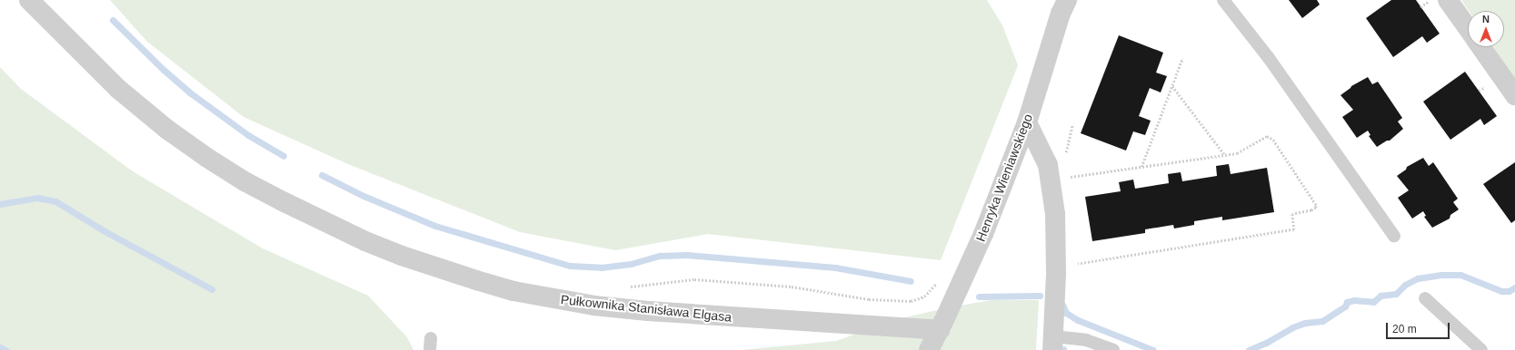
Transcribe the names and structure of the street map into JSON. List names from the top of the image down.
{
  "streets": {
    "street": ["Henryka Wieniawskiego", "Pułkownika Stanisława Elgasa"]
  },
  "crossings": [
    ["Henryka Wieniawskiego", "Pułkownika Stanisława Elgasa"]
  ],
  "scale_bar": "20 m",
  "north": "top"
}
